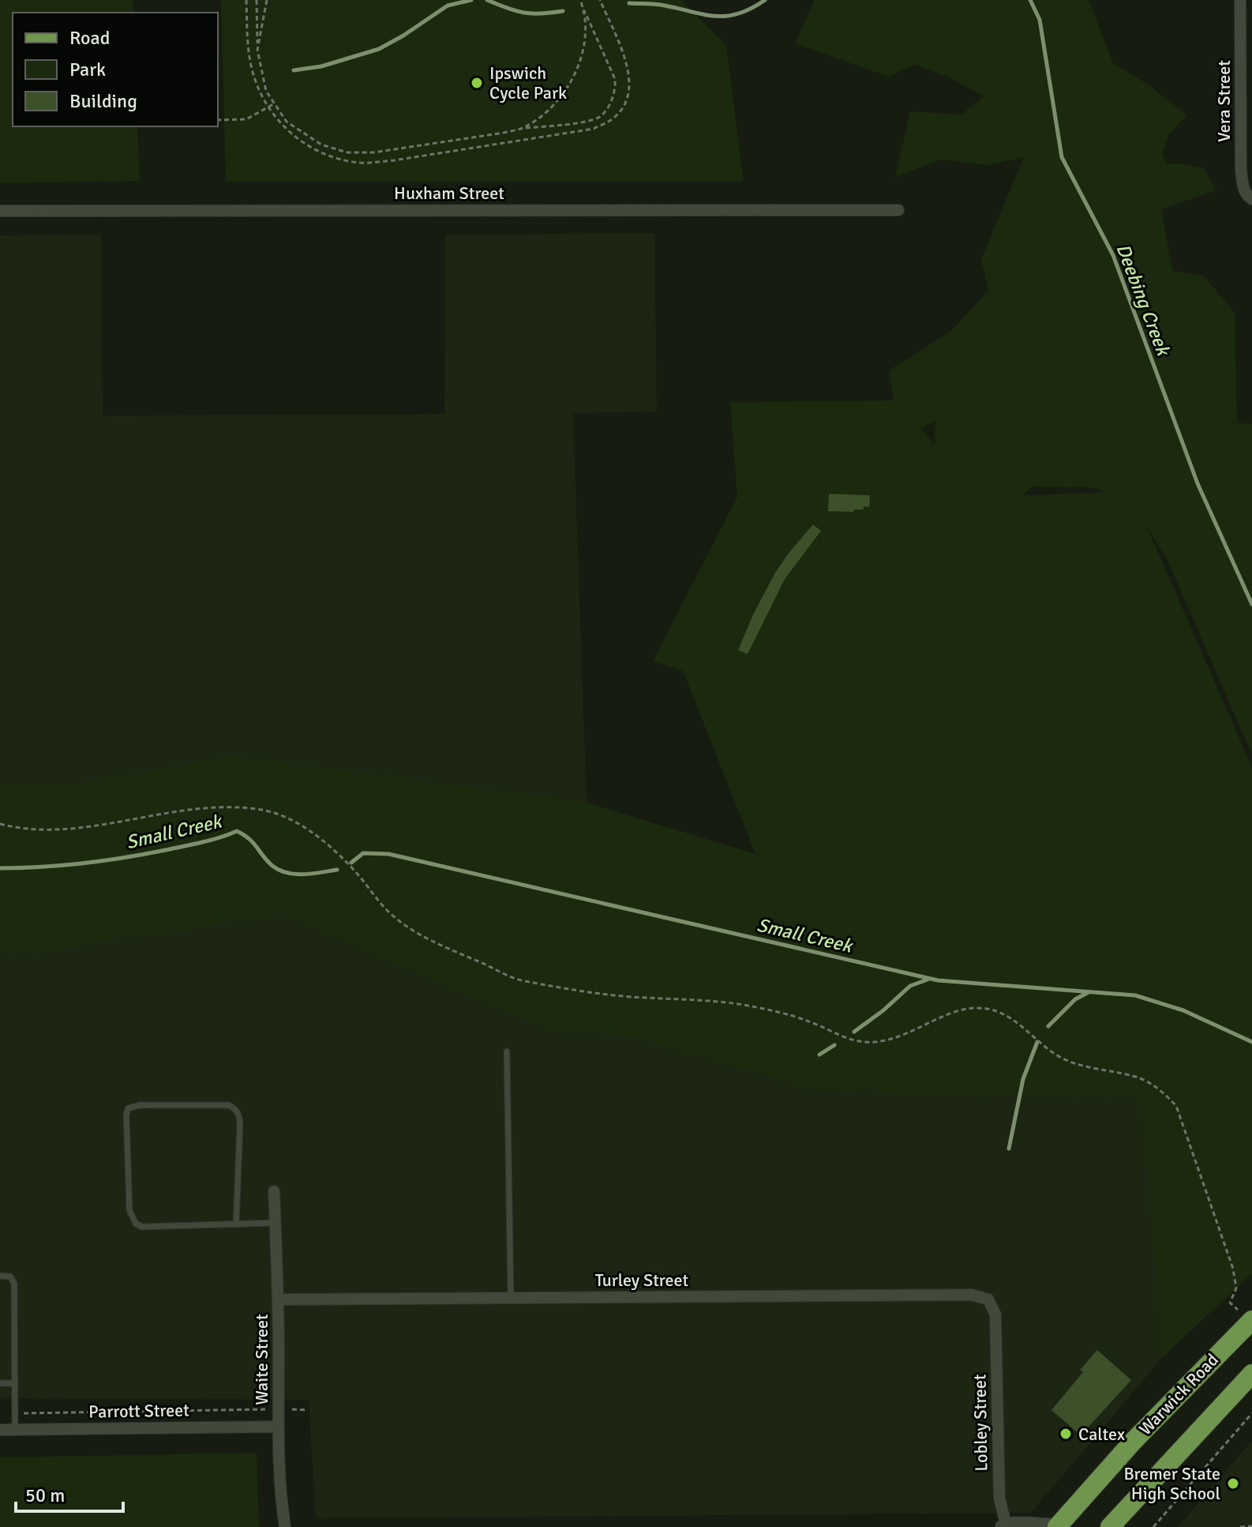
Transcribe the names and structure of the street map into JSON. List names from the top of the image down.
{
  "streets": {
    "main road": ["Warwick Road"],
    "street": [
      "Vera Street",
      "Huxham Street",
      "Turley Street",
      "Waite Street",
      "Parrott Street",
      "Lobley Street"
    ]
  },
  "crossings": [
    ["Turley Street", "Waite Street"],
    ["Turley Street", "Lobley Street"],
    ["Waite Street", "Parrott Street"]
  ],
  "water": ["Deebing Creek", "Small Creek"],
  "places": ["Ipswich Cycle Park", "Caltex", "Bremer State High School"],
  "legend": ["Road", "Park", "Building"],
  "scale_bar": "50 m"
}
